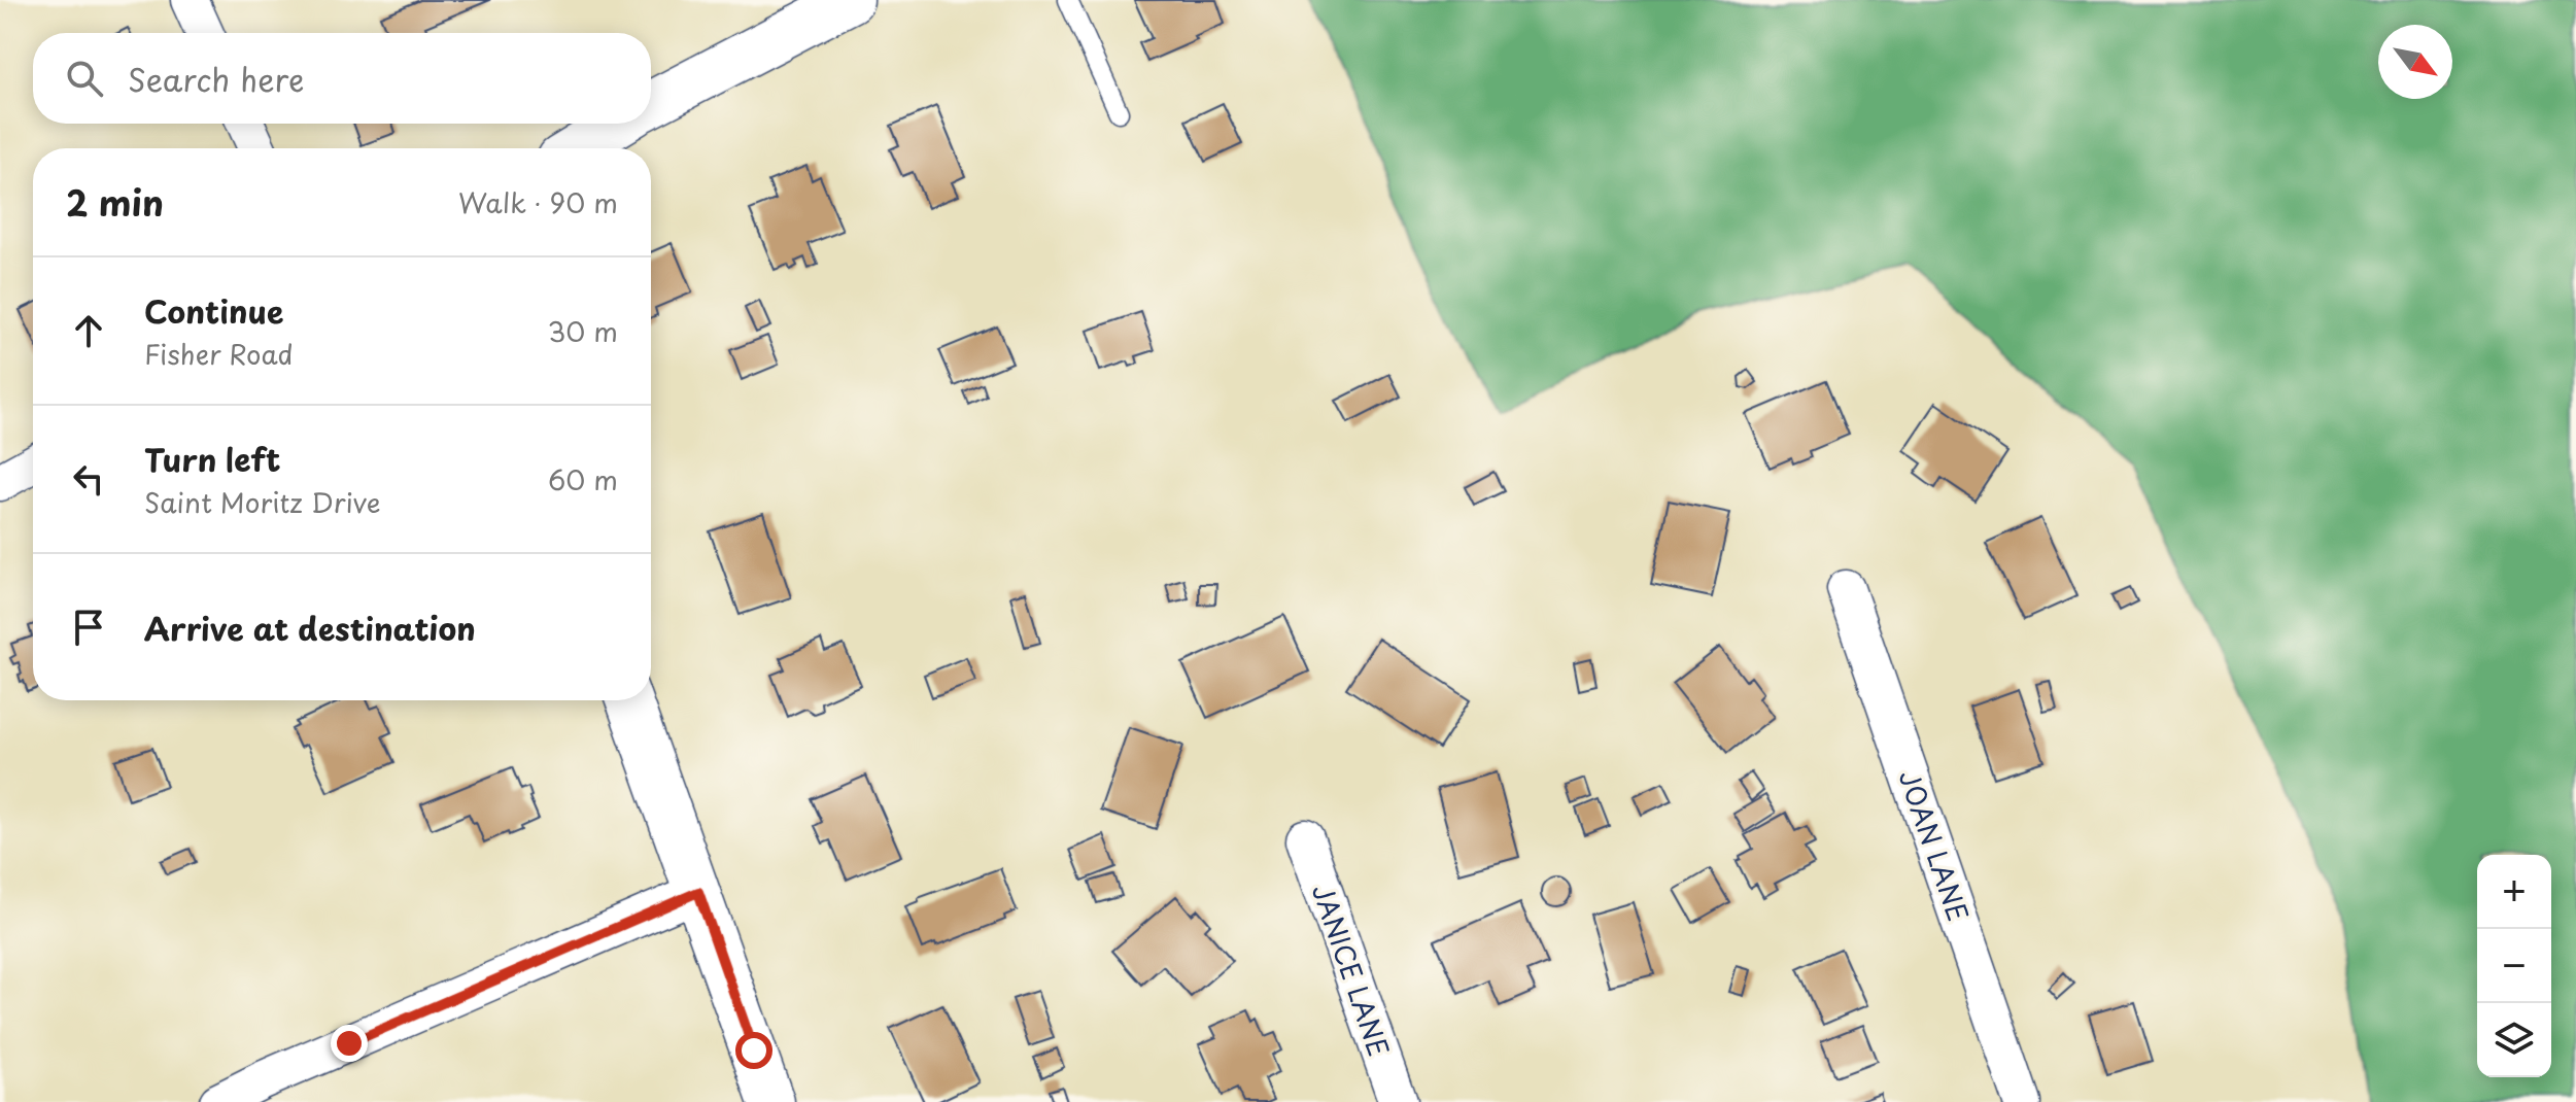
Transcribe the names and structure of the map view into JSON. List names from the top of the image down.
{
  "streets": {
    "street": ["JOAN LANE", "JANICE LANE"]
  },
  "north": "bottom right",
  "page": {
    "search": "Search here",
    "heading": ["2 min", "Walk · 90 m"],
    "list": [
      ["Continue", "Fisher Road", "30 m"],
      ["Turn left", "Saint Moritz Drive", "60 m"],
      "Arrive at destination"
    ],
    "map_buttons": ["+", "−"]
  }
}
